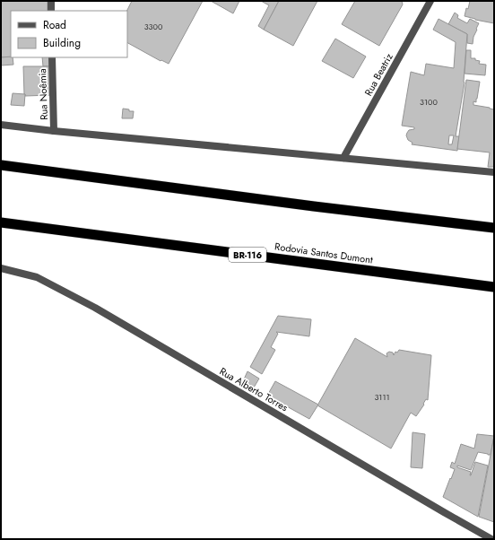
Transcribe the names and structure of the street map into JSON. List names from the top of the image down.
{
  "streets": {
    "highway": ["Rodovia Santos Dumont", "BR-116"],
    "street": ["Rua Beatriz", "Rua Noêmia", "Rua Alberto Torres"]
  },
  "house_numbers": ["3300", "3100", "3111"],
  "legend": ["Road", "Building"]
}
